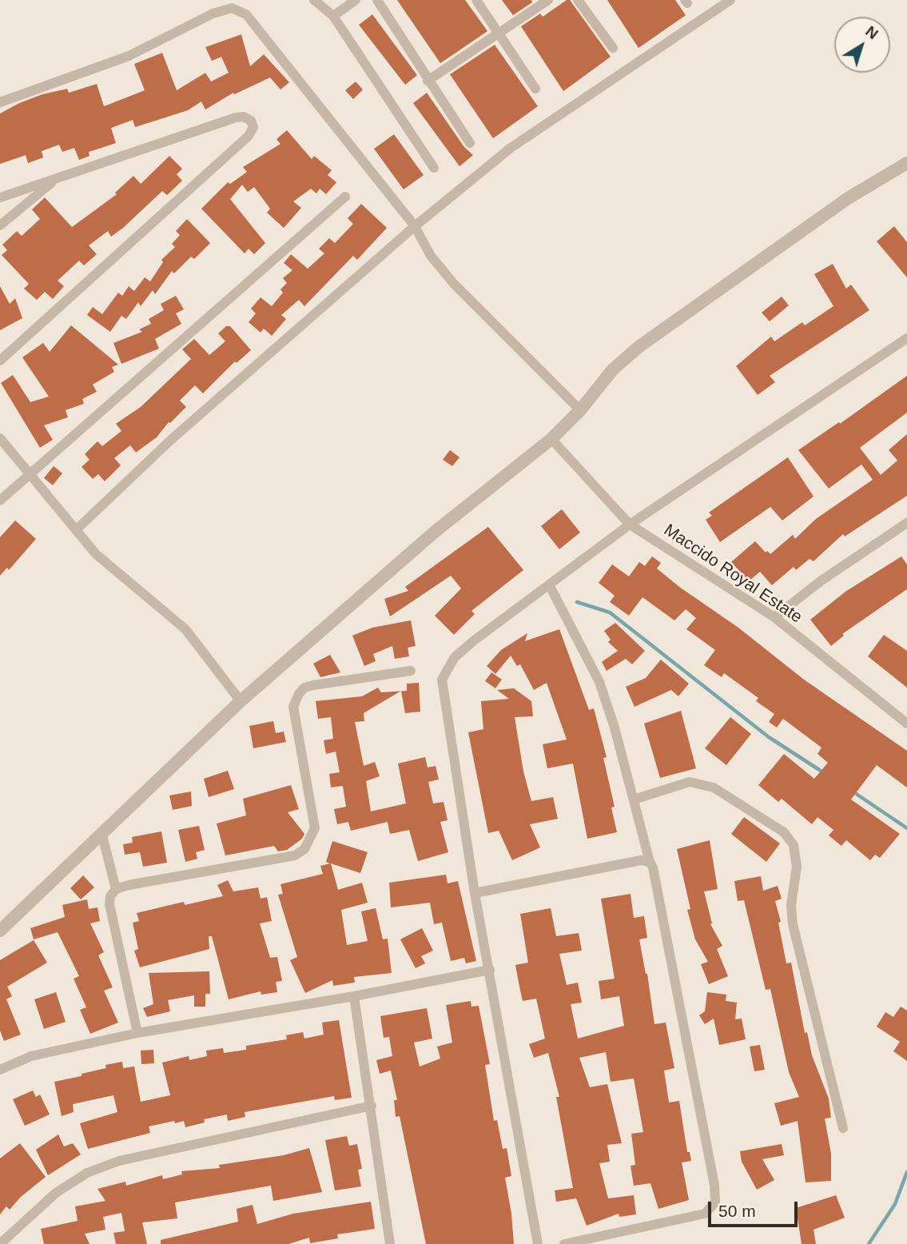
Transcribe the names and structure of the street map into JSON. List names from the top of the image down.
{
  "streets": {
    "street": ["Maccido Royal Estate"]
  },
  "scale_bar": "50 m",
  "north": "top right"
}
